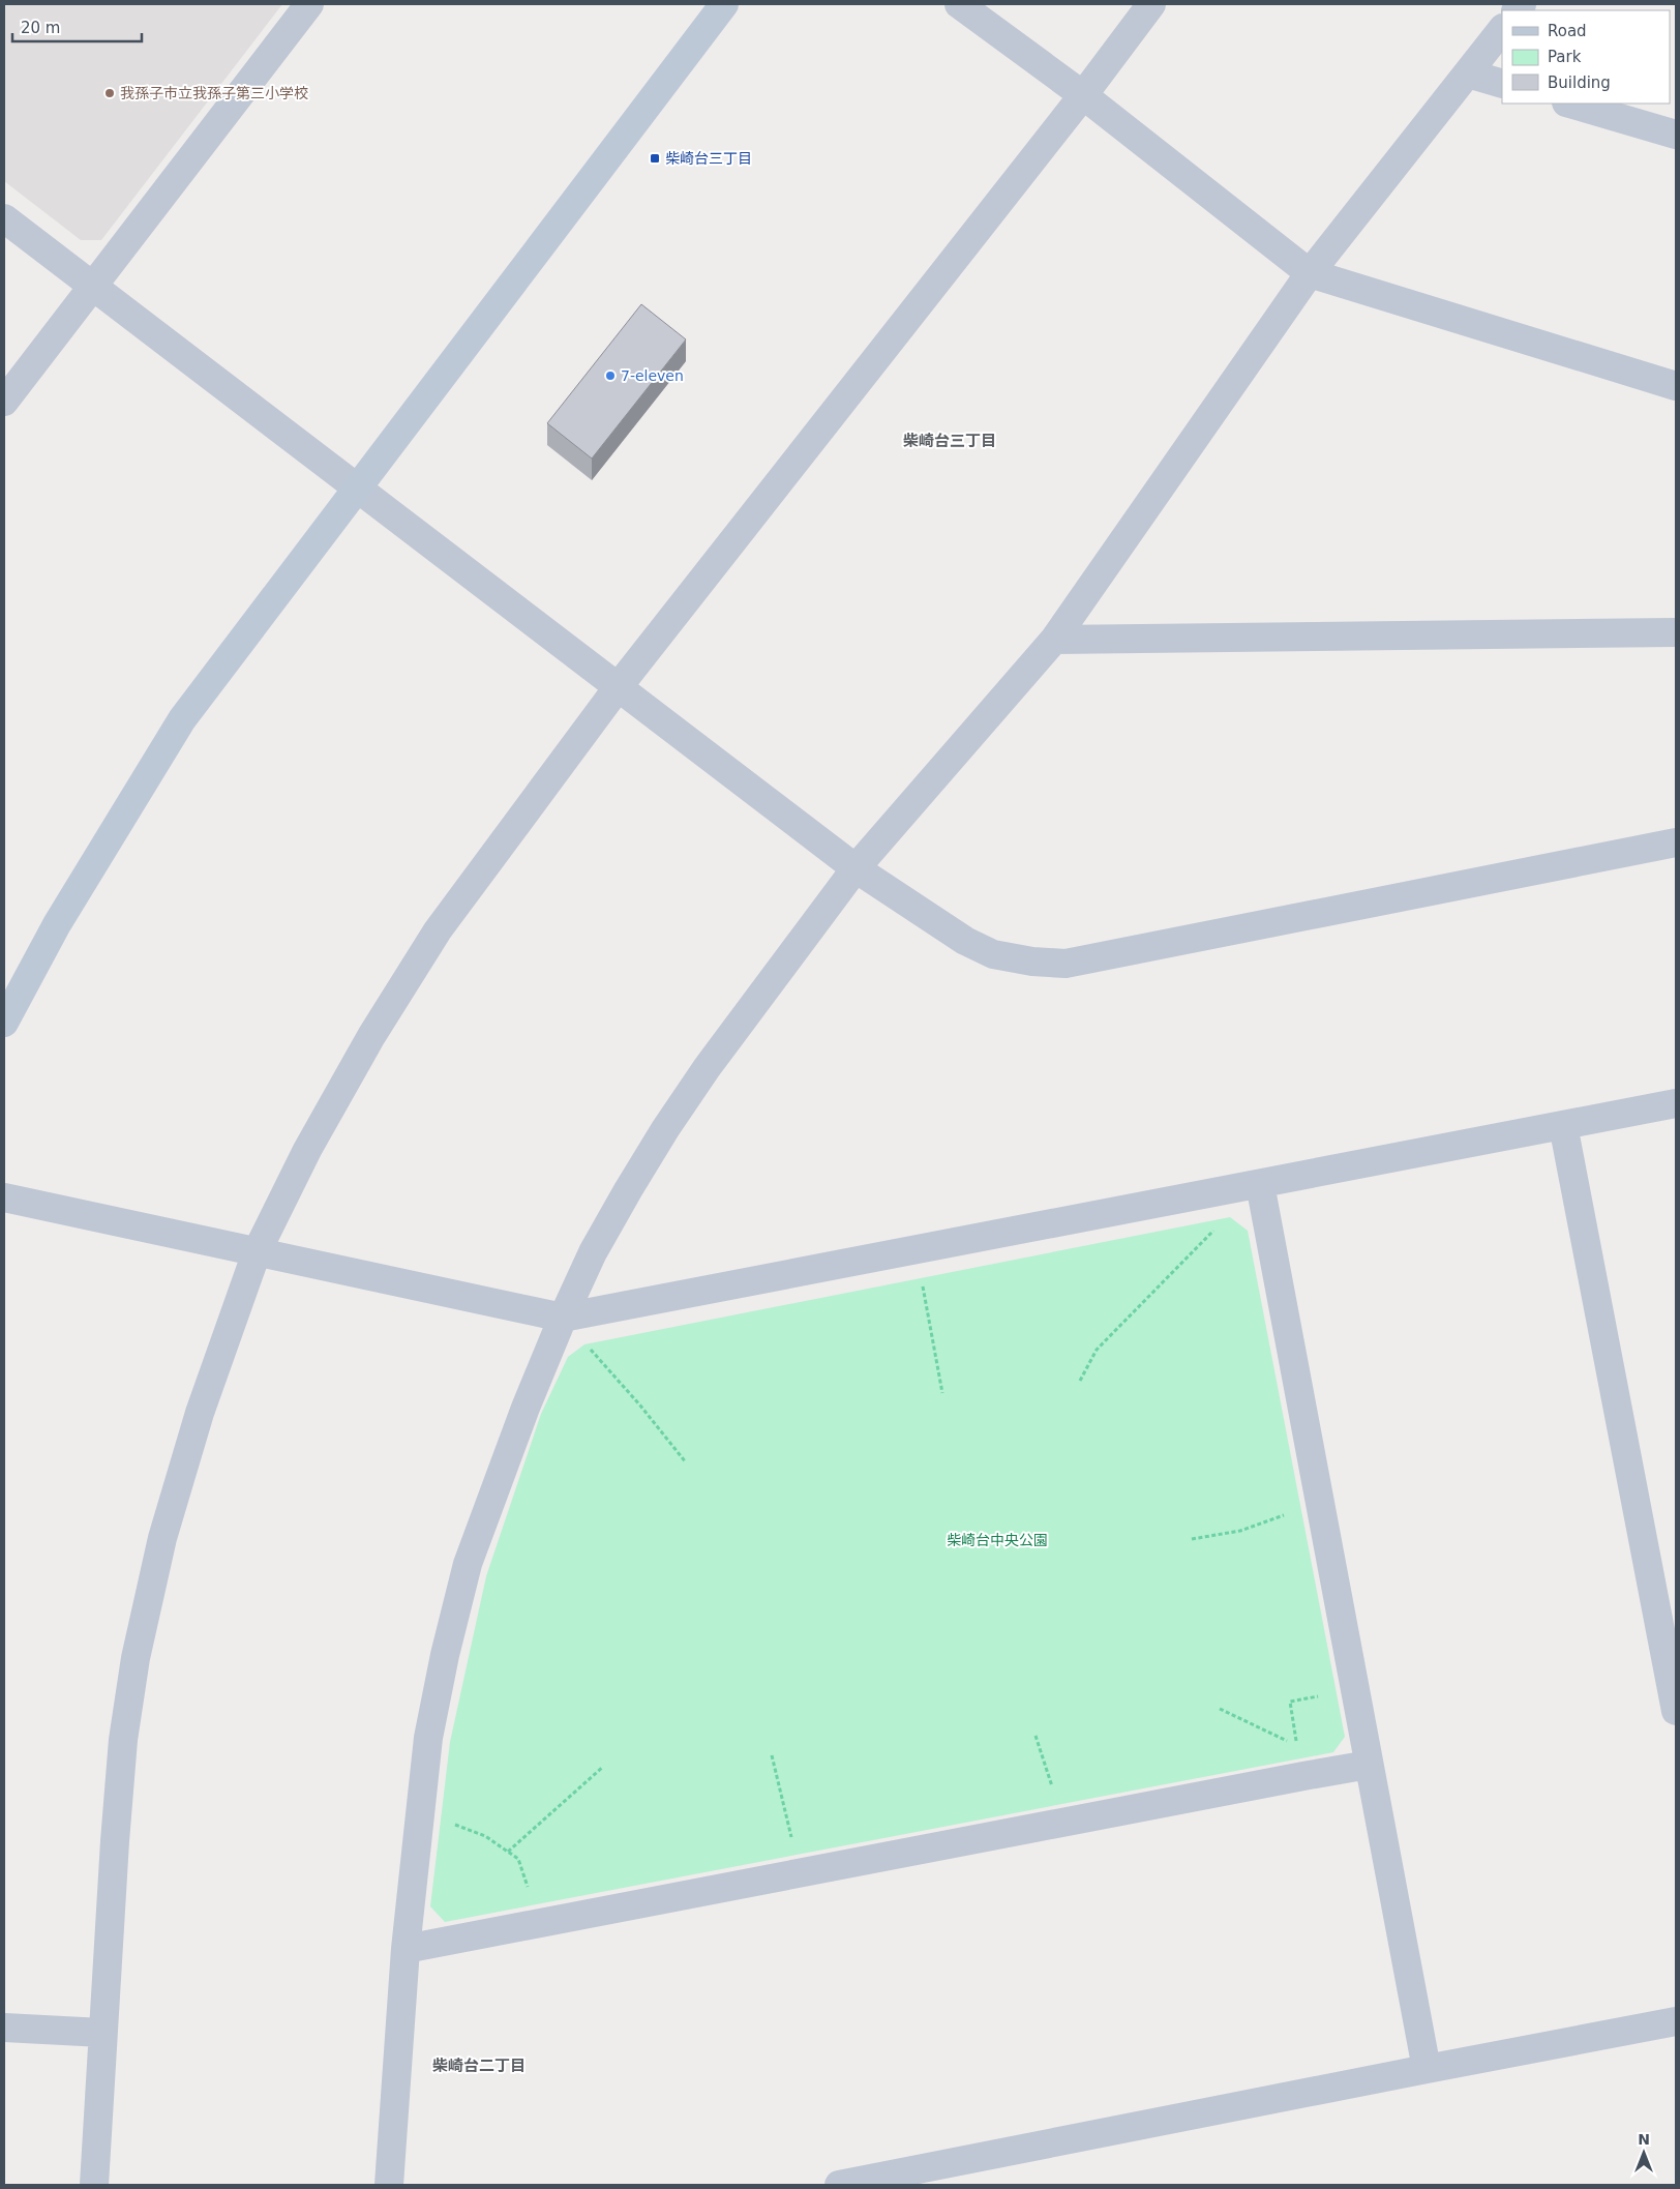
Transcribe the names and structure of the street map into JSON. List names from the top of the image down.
{
  "districts": ["柴崎台三丁目", "柴崎台二丁目"],
  "parks": ["柴崎台中央公園"],
  "places": {
    "other": ["我孫子市立我孫子第三小学校", "7-eleven"],
    "transit": ["柴崎台三丁目"]
  },
  "legend": ["Road", "Park", "Building"],
  "scale_bar": "20 m",
  "north": "top"
}
